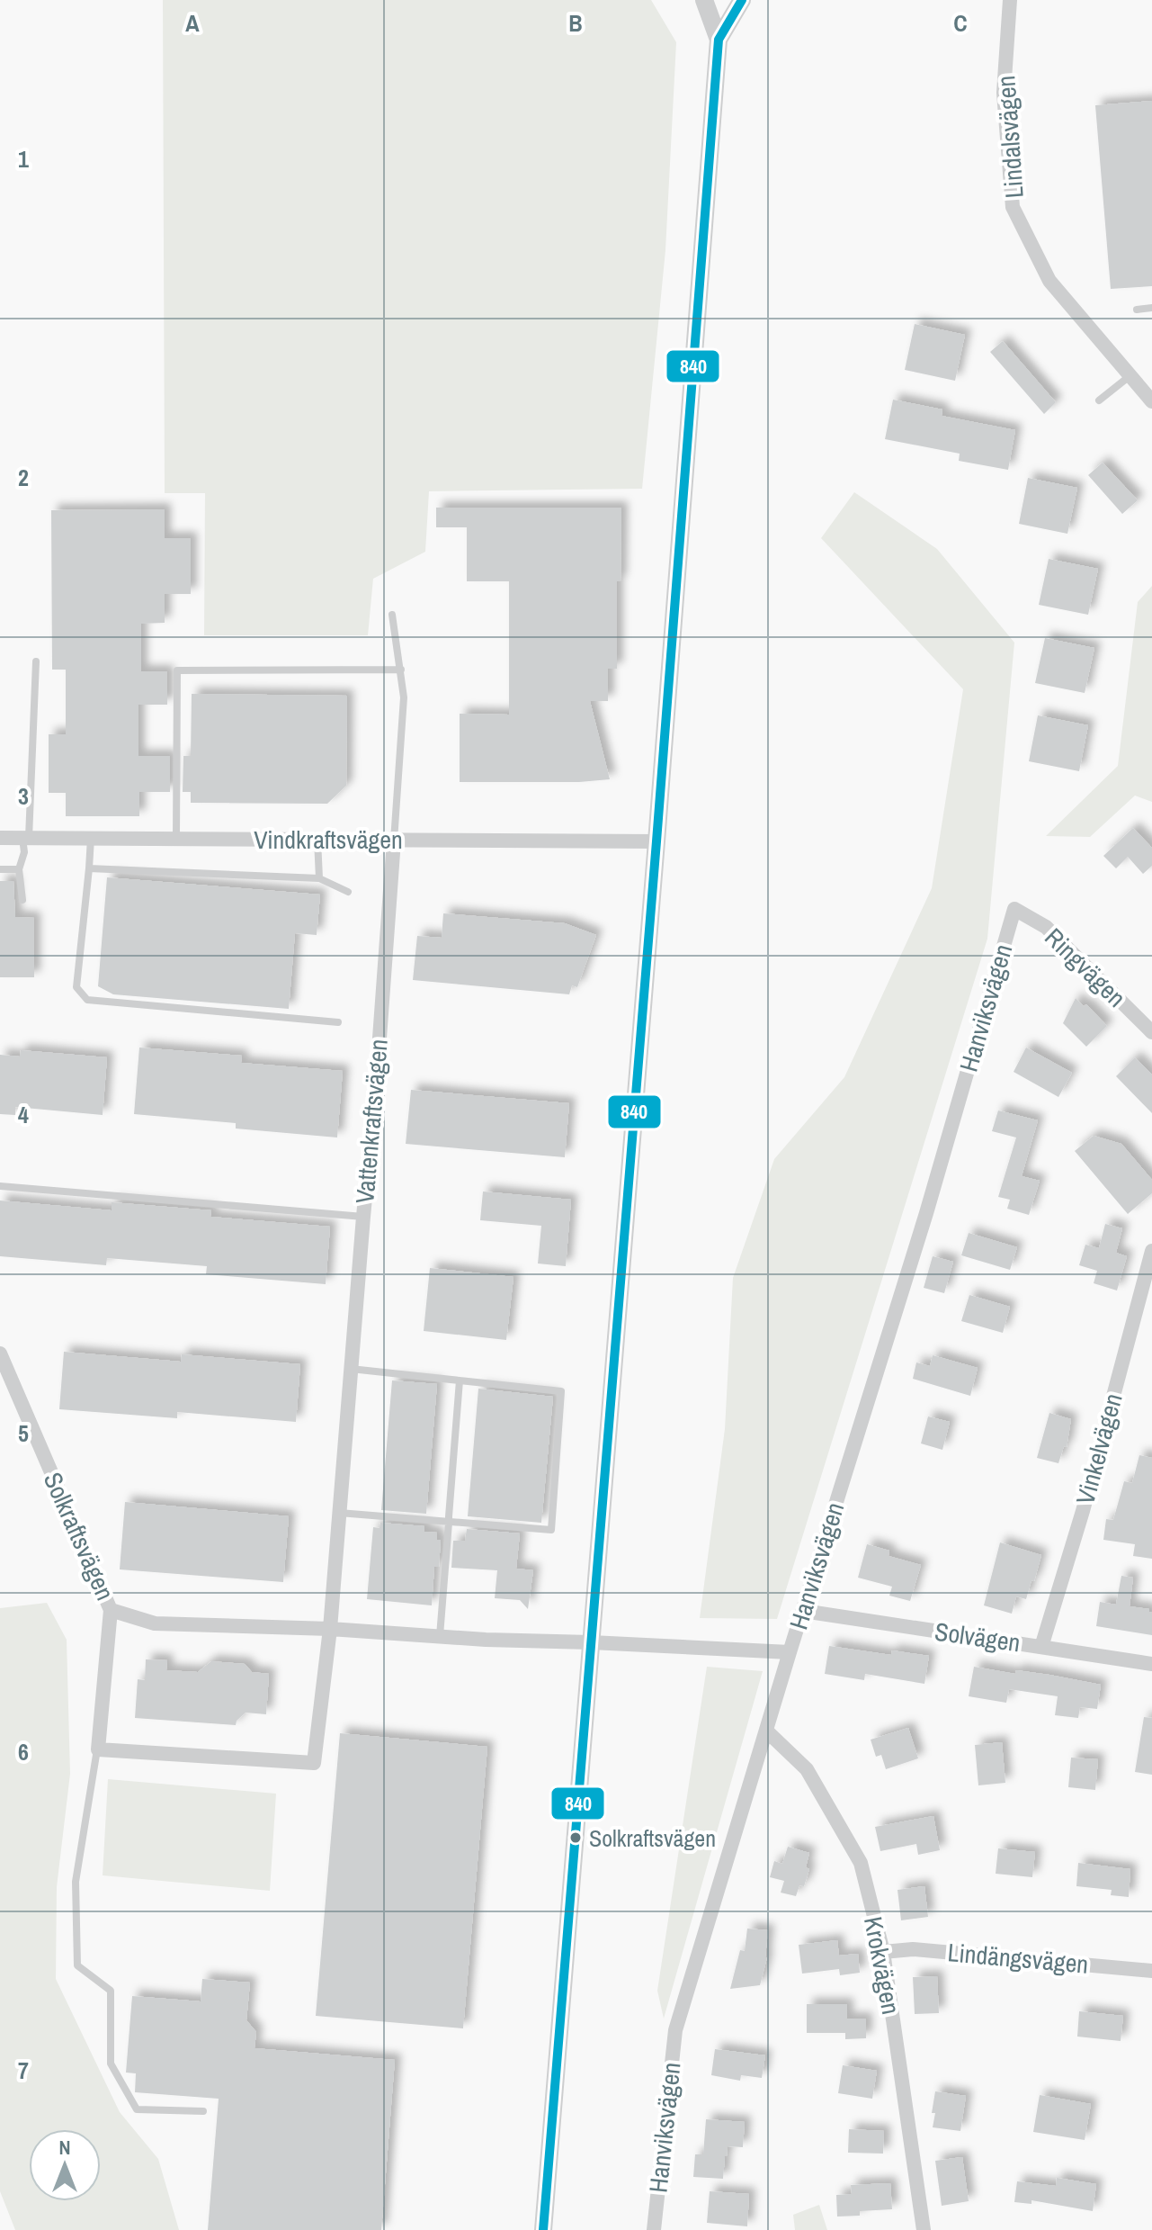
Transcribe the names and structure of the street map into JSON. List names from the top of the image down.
{
  "streets": {
    "street": [
      "Lindalsvägen",
      "Vindkraftsvägen",
      "Ringvägen",
      "Hanviksvägen",
      "Vattenkraftsvägen",
      "Vinkelvägen",
      "Solkraftsvägen",
      "Solvägen",
      "Lindängsvägen",
      "Krokvägen"
    ]
  },
  "crossings": [
    ["Vindkraftsvägen", "Vattenkraftsvägen"],
    ["Ringvägen", "Hanviksvägen"],
    ["Hanviksvägen", "Solkraftsvägen"],
    ["Hanviksvägen", "Solvägen"],
    ["Hanviksvägen", "Krokvägen"],
    ["Vattenkraftsvägen", "Solkraftsvägen"],
    ["Vinkelvägen", "Solvägen"],
    ["Lindängsvägen", "Krokvägen"]
  ],
  "places": ["Solkraftsvägen"],
  "lines": ["transit line 840"],
  "north": "top",
  "grid": {
    "columns": ["A", "B", "C"],
    "rows": [
      "1",
      "2",
      "3",
      "4",
      "5",
      "6",
      "7"
    ]
  }
}
